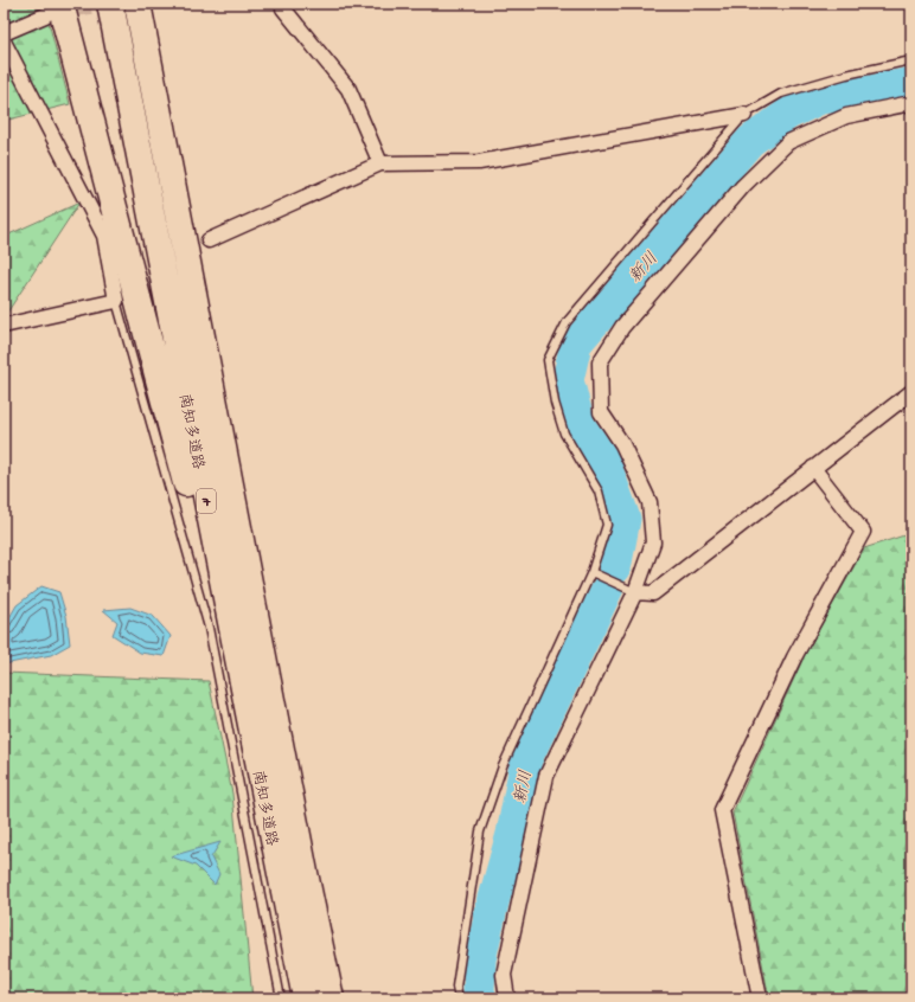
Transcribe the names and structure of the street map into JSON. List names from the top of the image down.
{
  "streets": {
    "highway": ["南知多道路", "7"]
  },
  "water": ["新川"]
}
